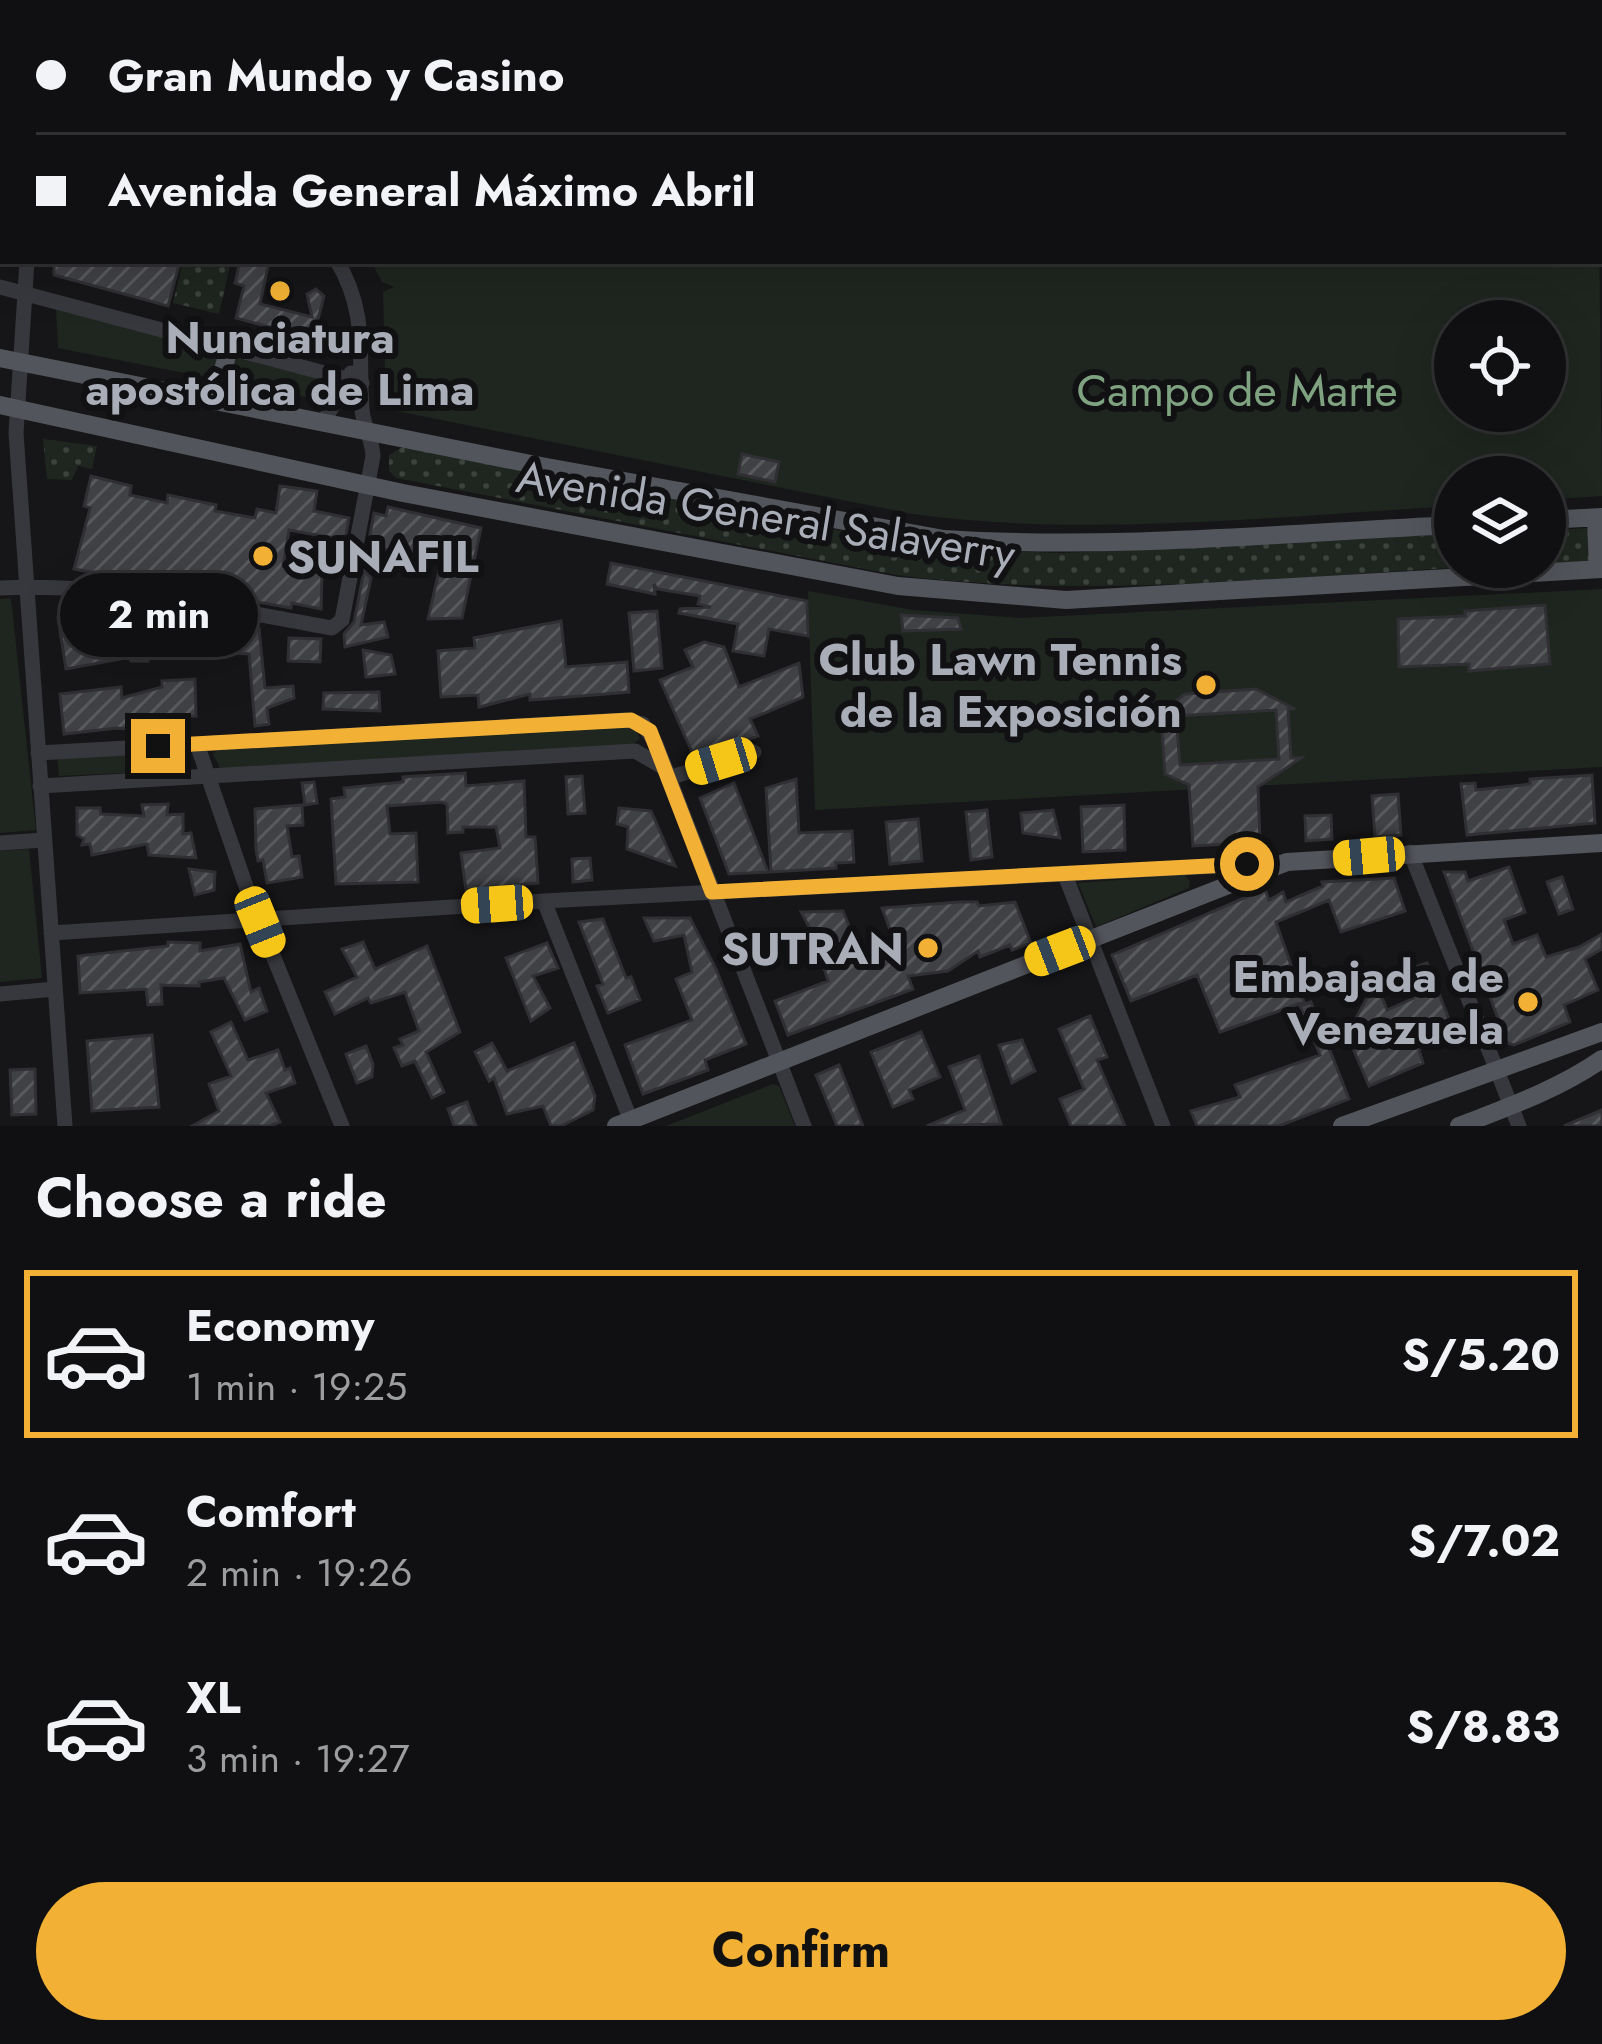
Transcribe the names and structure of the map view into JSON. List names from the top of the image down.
{
  "streets": {
    "main road": ["Avenida General Salaverry"]
  },
  "parks": ["Campo de Marte"],
  "places": [
    "Nunciatura apostólica de Lima",
    "SUNAFIL",
    "Club Lawn Tennis de la Exposición",
    "SUTRAN",
    "Embajada de Venezuela"
  ],
  "page": {
    "banner": ["Gran Mundo y Casino", "Avenida General Máximo Abril"],
    "bubble": "2 min",
    "heading": "Choose a ride",
    "list": [
      {
        "name": "Economy",
        "note": "1 min · 19:25",
        "value": "S/5.20"
      },
      {
        "name": "Comfort",
        "note": "2 min · 19:26",
        "value": "S/7.02"
      },
      {
        "name": "XL",
        "note": "3 min · 19:27",
        "value": "S/8.83"
      }
    ],
    "buttons": "Confirm"
  }
}
